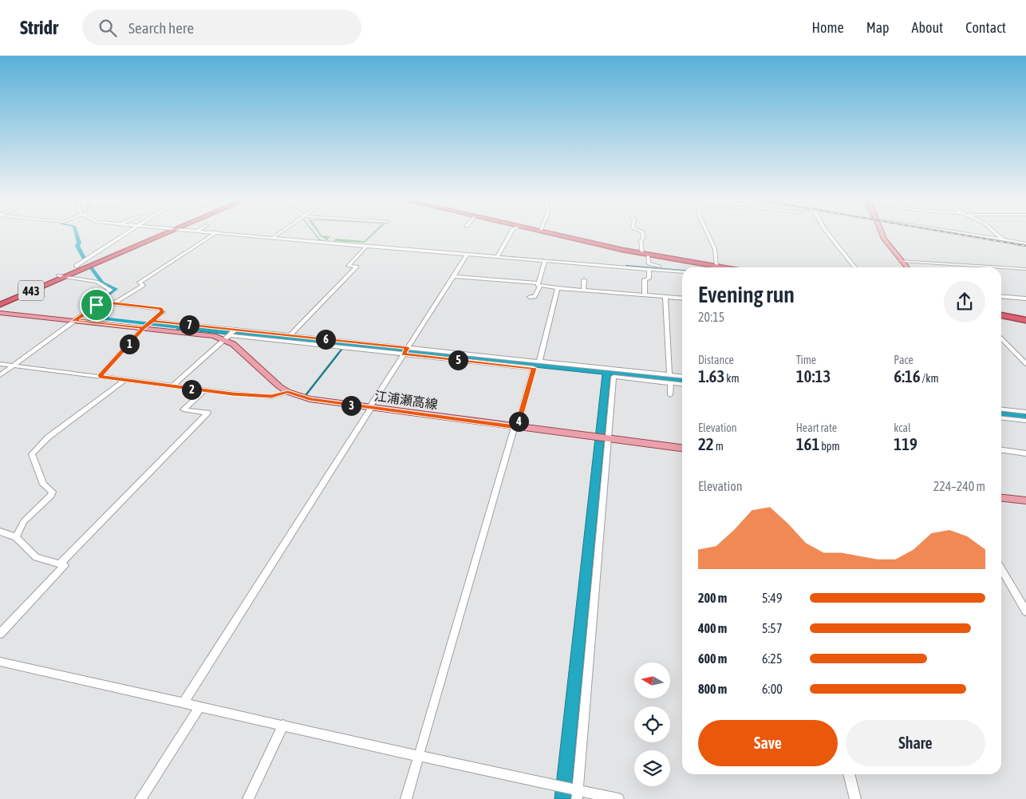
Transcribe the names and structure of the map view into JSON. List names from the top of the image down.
{
  "streets": {
    "highway": ["443"],
    "main road": ["江浦瀬高線"]
  },
  "north": "left",
  "page": {
    "header": "Stridr",
    "search": "Search here",
    "nav": [
      "Home",
      "Map",
      "About",
      "Contact"
    ],
    "heading": ["Evening run", "20:15"],
    "pins": [
      "7",
      "6",
      "1",
      "5",
      "2",
      "3",
      "4"
    ],
    "stats": [
      ["Distance", "1.63 km"],
      ["Time", "10:13"],
      ["Pace", "6:16 /km"],
      ["Elevation", "22 m"],
      ["Heart rate", "161 bpm"],
      ["kcal", "119"]
    ],
    "chart": ["Elevation", "224–240 m"],
    "list": [
      {
        "name": "200 m",
        "note": "5:49"
      },
      {
        "name": "400 m",
        "note": "5:57"
      },
      {
        "name": "600 m",
        "note": "6:25"
      },
      {
        "name": "800 m",
        "note": "6:00"
      }
    ],
    "buttons": ["Save", "Share"]
  }
}
